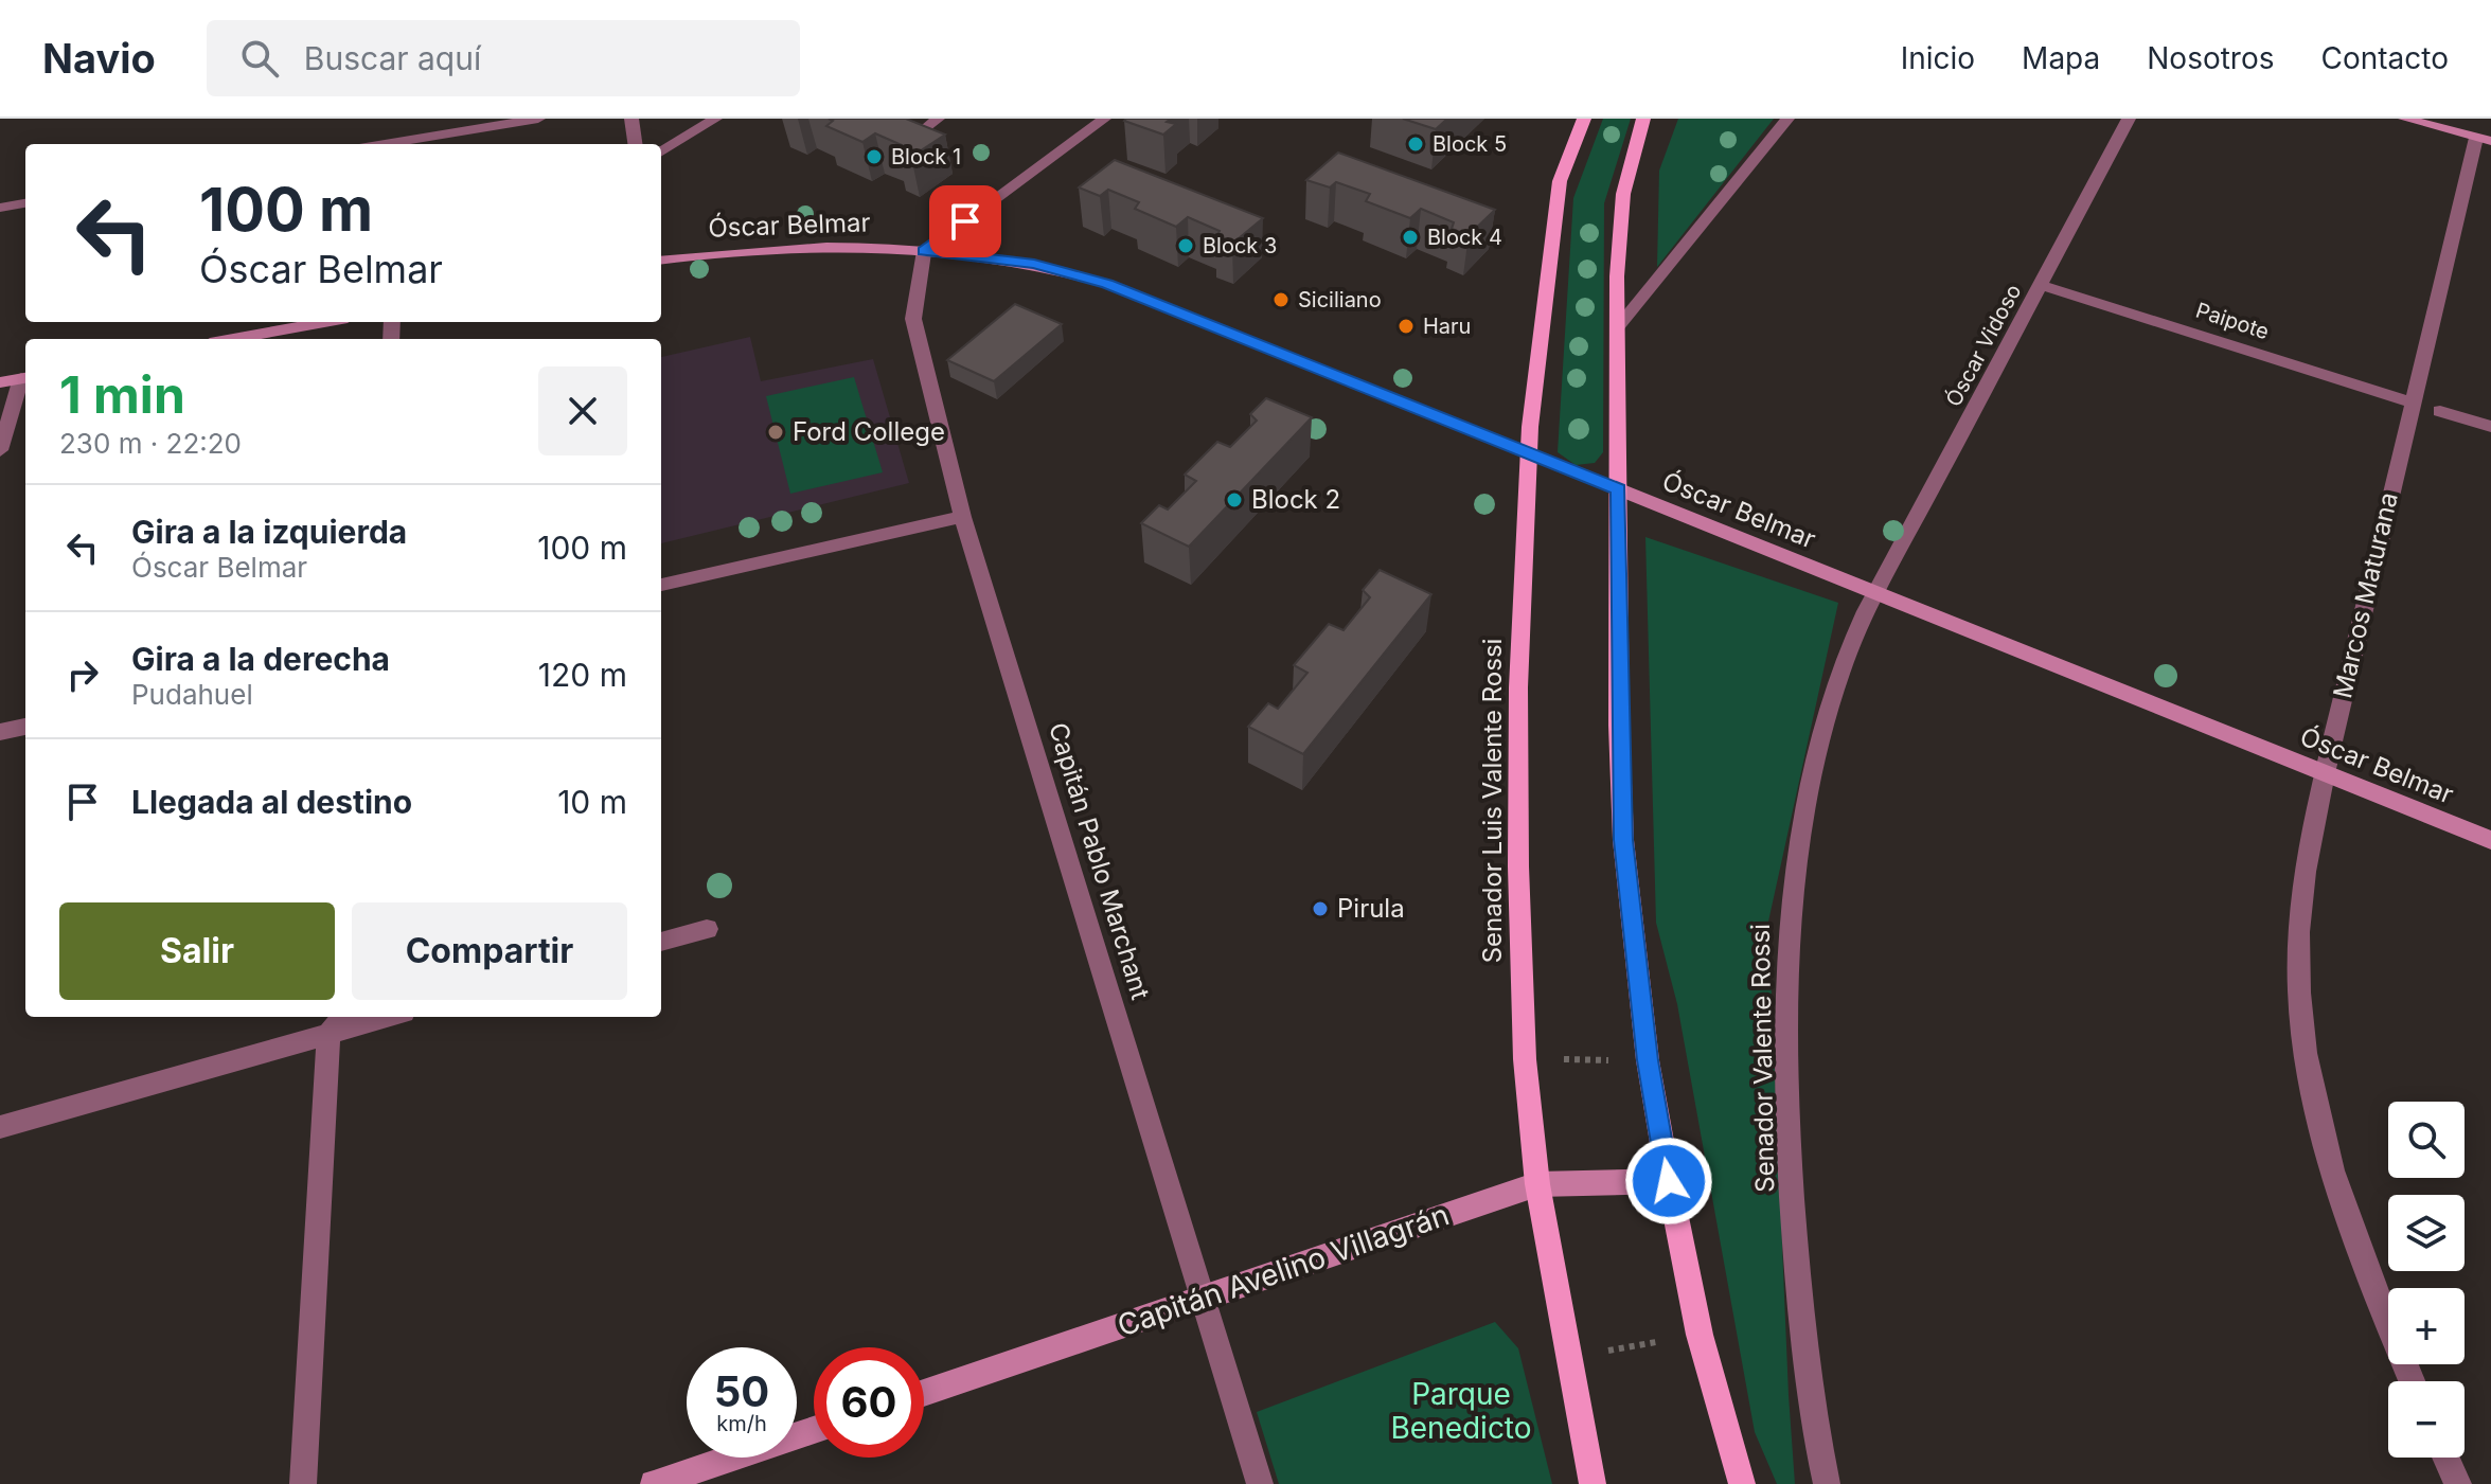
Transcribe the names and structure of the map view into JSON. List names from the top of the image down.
{
  "streets": {
    "main road": ["Senador Luis Valente Rossi"],
    "street": [
      "Óscar Belmar",
      "Paipote",
      "Óscar Vidoso",
      "Marcos Maturana",
      "Capitán Pablo Marchant",
      "Senador Valente Rossi",
      "Capitán Avelino Villagrán"
    ]
  },
  "crossings": [
    ["Óscar Belmar", "Óscar Vidoso"],
    ["Óscar Belmar", "Marcos Maturana"],
    ["Óscar Belmar", "Senador Luis Valente Rossi"],
    ["Óscar Belmar", "Capitán Pablo Marchant"],
    ["Óscar Belmar", "Senador Valente Rossi"],
    ["Paipote", "Óscar Vidoso"],
    ["Paipote", "Marcos Maturana"],
    ["Óscar Vidoso", "Senador Valente Rossi"],
    ["Senador Luis Valente Rossi", "Capitán Avelino Villagrán"],
    ["Capitán Pablo Marchant", "Capitán Avelino Villagrán"]
  ],
  "parks": ["Parque Benedicto"],
  "places": [
    "Block 5",
    "Block 1",
    "Block 4",
    "Block 3",
    "Siciliano",
    "Haru",
    "Ford College",
    "Block 2",
    "Pirula"
  ],
  "page": {
    "header": "Navio",
    "search": "Buscar aquí",
    "nav": [
      "Inicio",
      "Mapa",
      "Nosotros",
      "Contacto"
    ],
    "turn": ["100 m", "Óscar Belmar"],
    "heading": ["1 min", "230 m · 22:20"],
    "list": [
      {
        "name": "Gira a la izquierda",
        "note": "Óscar Belmar",
        "value": "100 m"
      },
      {
        "name": "Gira a la derecha",
        "note": "Pudahuel",
        "value": "120 m"
      },
      {
        "name": "Llegada al destino",
        "value": "10 m"
      }
    ],
    "buttons": ["Salir", "Compartir"],
    "map_buttons": ["+", "−"],
    "speed": "50 km/h",
    "limit": "60"
  }
}
